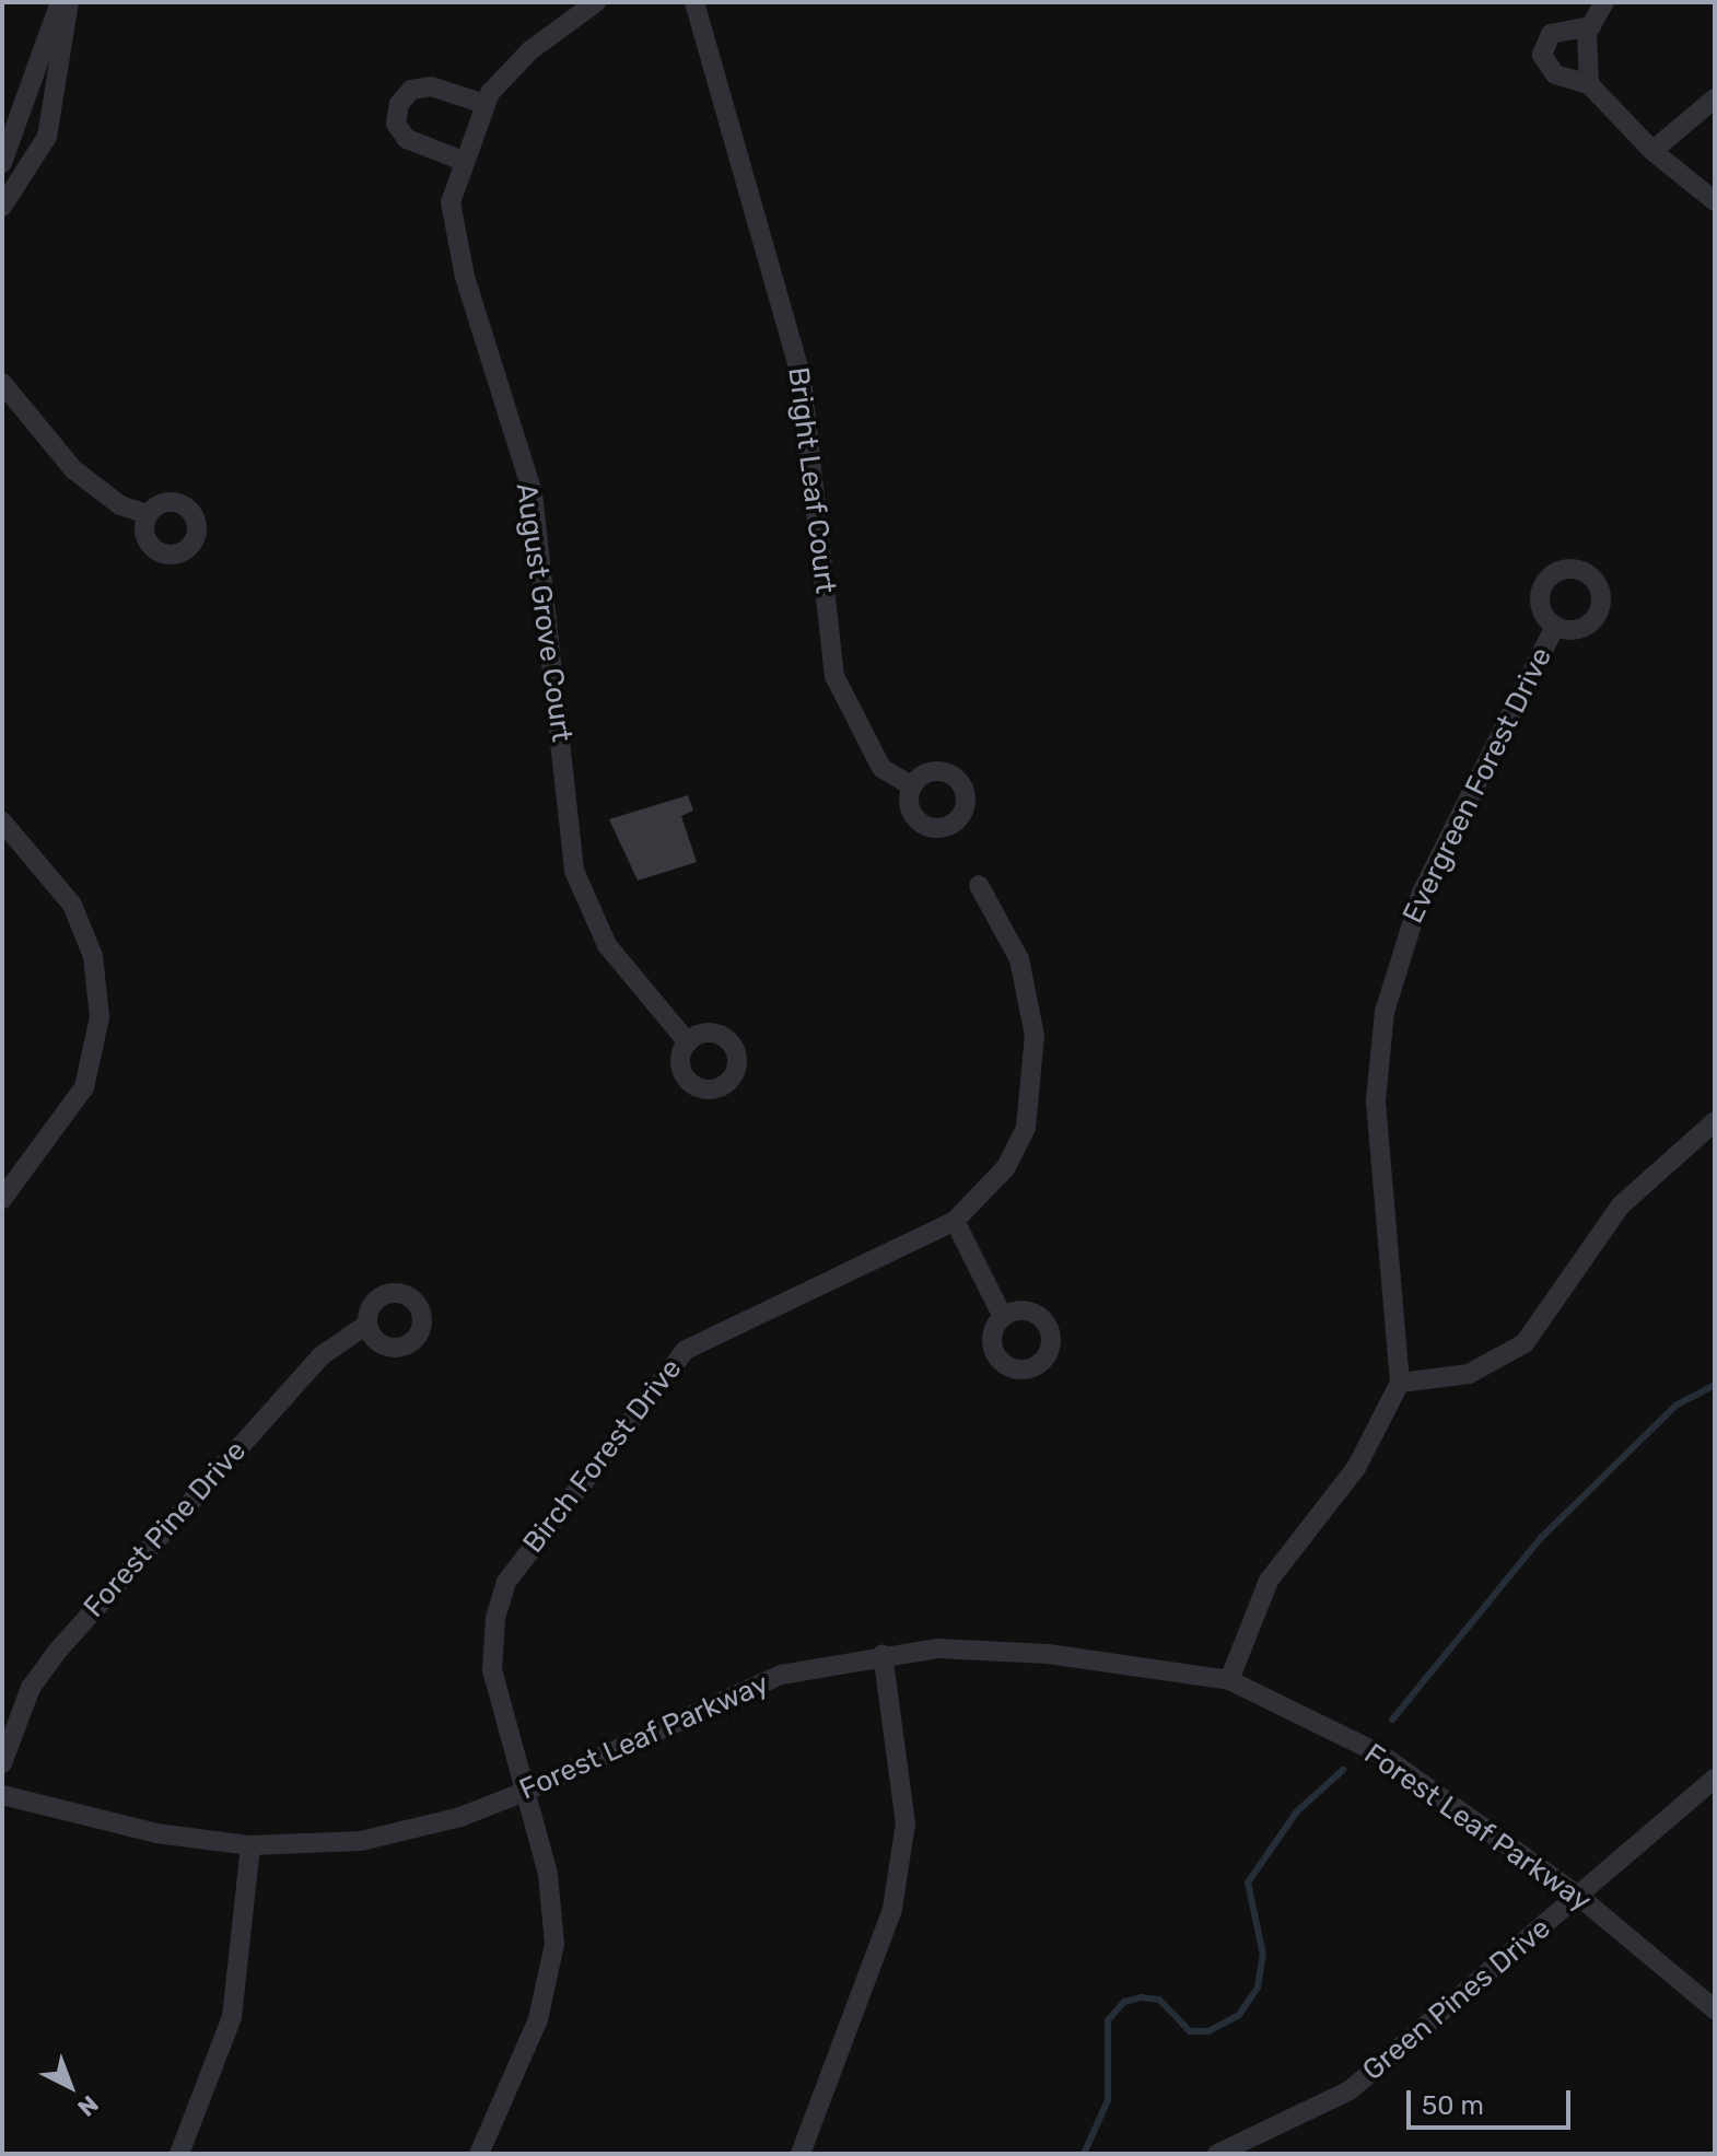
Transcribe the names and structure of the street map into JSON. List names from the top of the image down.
{
  "streets": {
    "street": [
      "Bright Leaf Court",
      "August Grove Court",
      "Evergreen Forest Drive",
      "Birch Forest Drive",
      "Forest Pine Drive",
      "Forest Leaf Parkway",
      "Green Pines Drive"
    ]
  },
  "crossings": [
    ["Birch Forest Drive", "Forest Leaf Parkway"],
    ["Forest Leaf Parkway", "Green Pines Drive"]
  ],
  "scale_bar": "50 m",
  "north": "bottom right"
}
